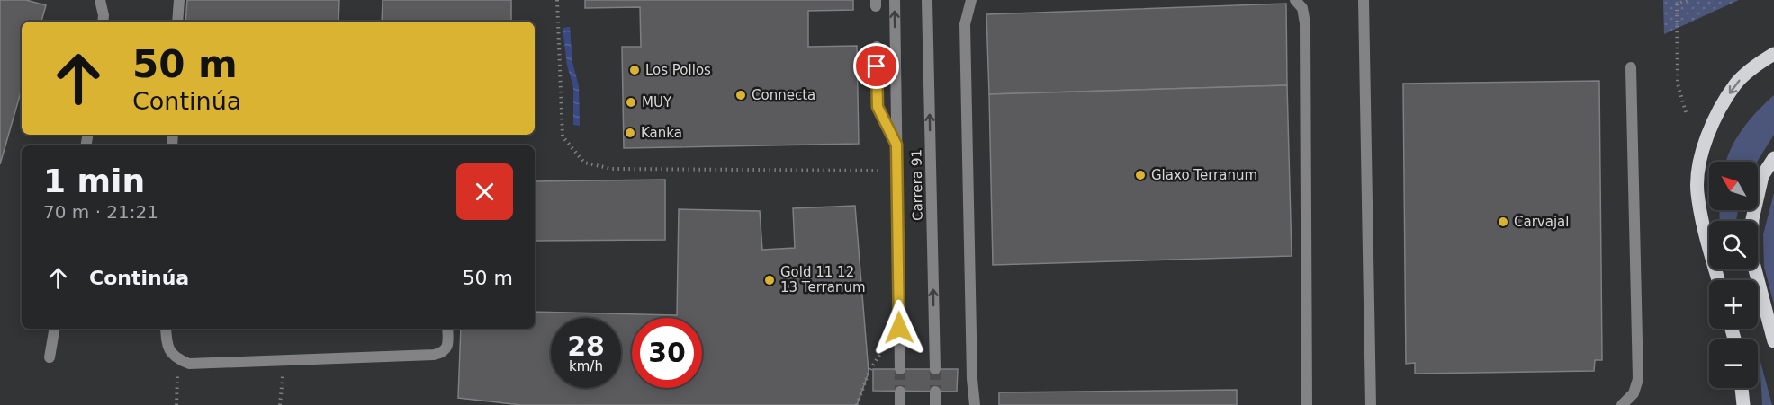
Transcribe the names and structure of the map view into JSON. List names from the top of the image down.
{
  "streets": {
    "street": ["Carrera 91"]
  },
  "places": [
    "Los Pollos",
    "Connecta",
    "MUY",
    "Kanka",
    "Glaxo Terranum",
    "Carvajal",
    "Gold 11 12 13 Terranum"
  ],
  "north": "top left",
  "page": {
    "turn": ["50 m", "Continúa"],
    "heading": ["1 min", "70 m · 21:21"],
    "map_buttons": ["+", "−"],
    "list": [
      {
        "name": "Continúa",
        "value": "50 m"
      }
    ],
    "speed": "28 km/h",
    "limit": "30"
  }
}
